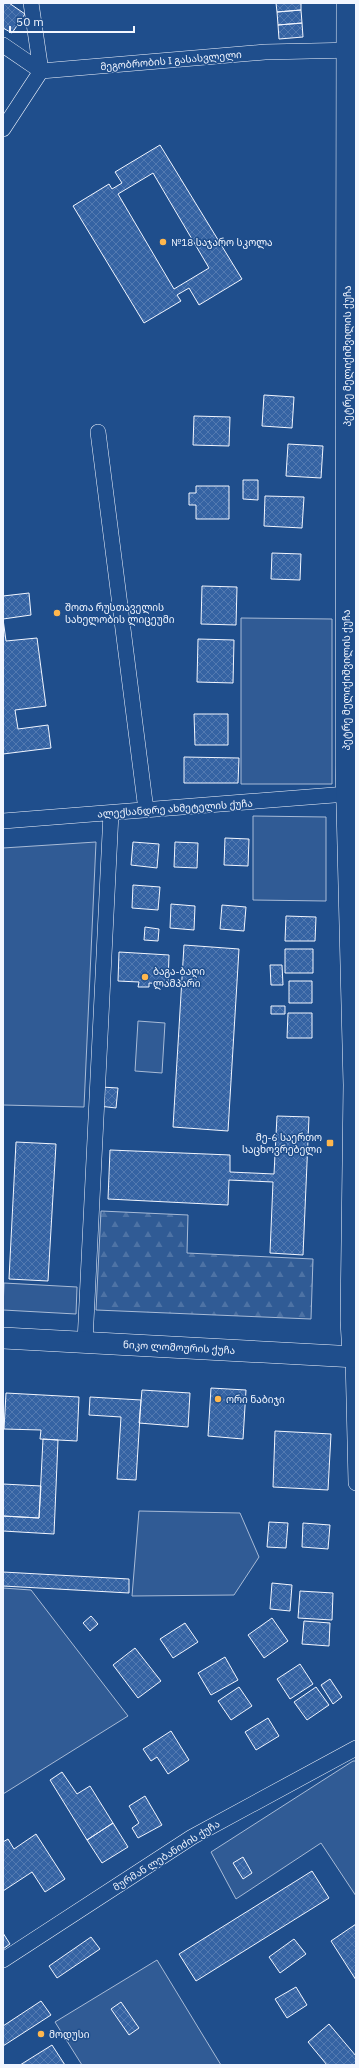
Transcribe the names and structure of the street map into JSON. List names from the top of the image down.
{
  "streets": {
    "street": [
      "მეგობრობის I გასასვლელი",
      "პეტრე მელიქიშვილის ქუჩა",
      "ალექსანდრე ახმეტელის ქუჩა",
      "ნიკო ლომოურის ქუჩა",
      "მურმან ლებანიძის ქუჩა"
    ]
  },
  "crossings": [
    ["მეგობრობის I გასასვლელი", "პეტრე მელიქიშვილის ქუჩა"],
    ["პეტრე მელიქიშვილის ქუჩა", "ალექსანდრე ახმეტელის ქუჩა"],
    ["პეტრე მელიქიშვილის ქუჩა", "ნიკო ლომოურის ქუჩა"]
  ],
  "places": {
    "other": [
      "№18 საჯარო სკოლა",
      "შოთა რუსთაველის სახელობის ლიცეუმი",
      "ბაგა-ბაღი ლამპარი",
      "ორი ნაბიჯი",
      "მოდუსი"
    ],
    "transit": ["მე-6 საერთო საცხოვრებელი"]
  },
  "scale_bar": "50 m"
}
